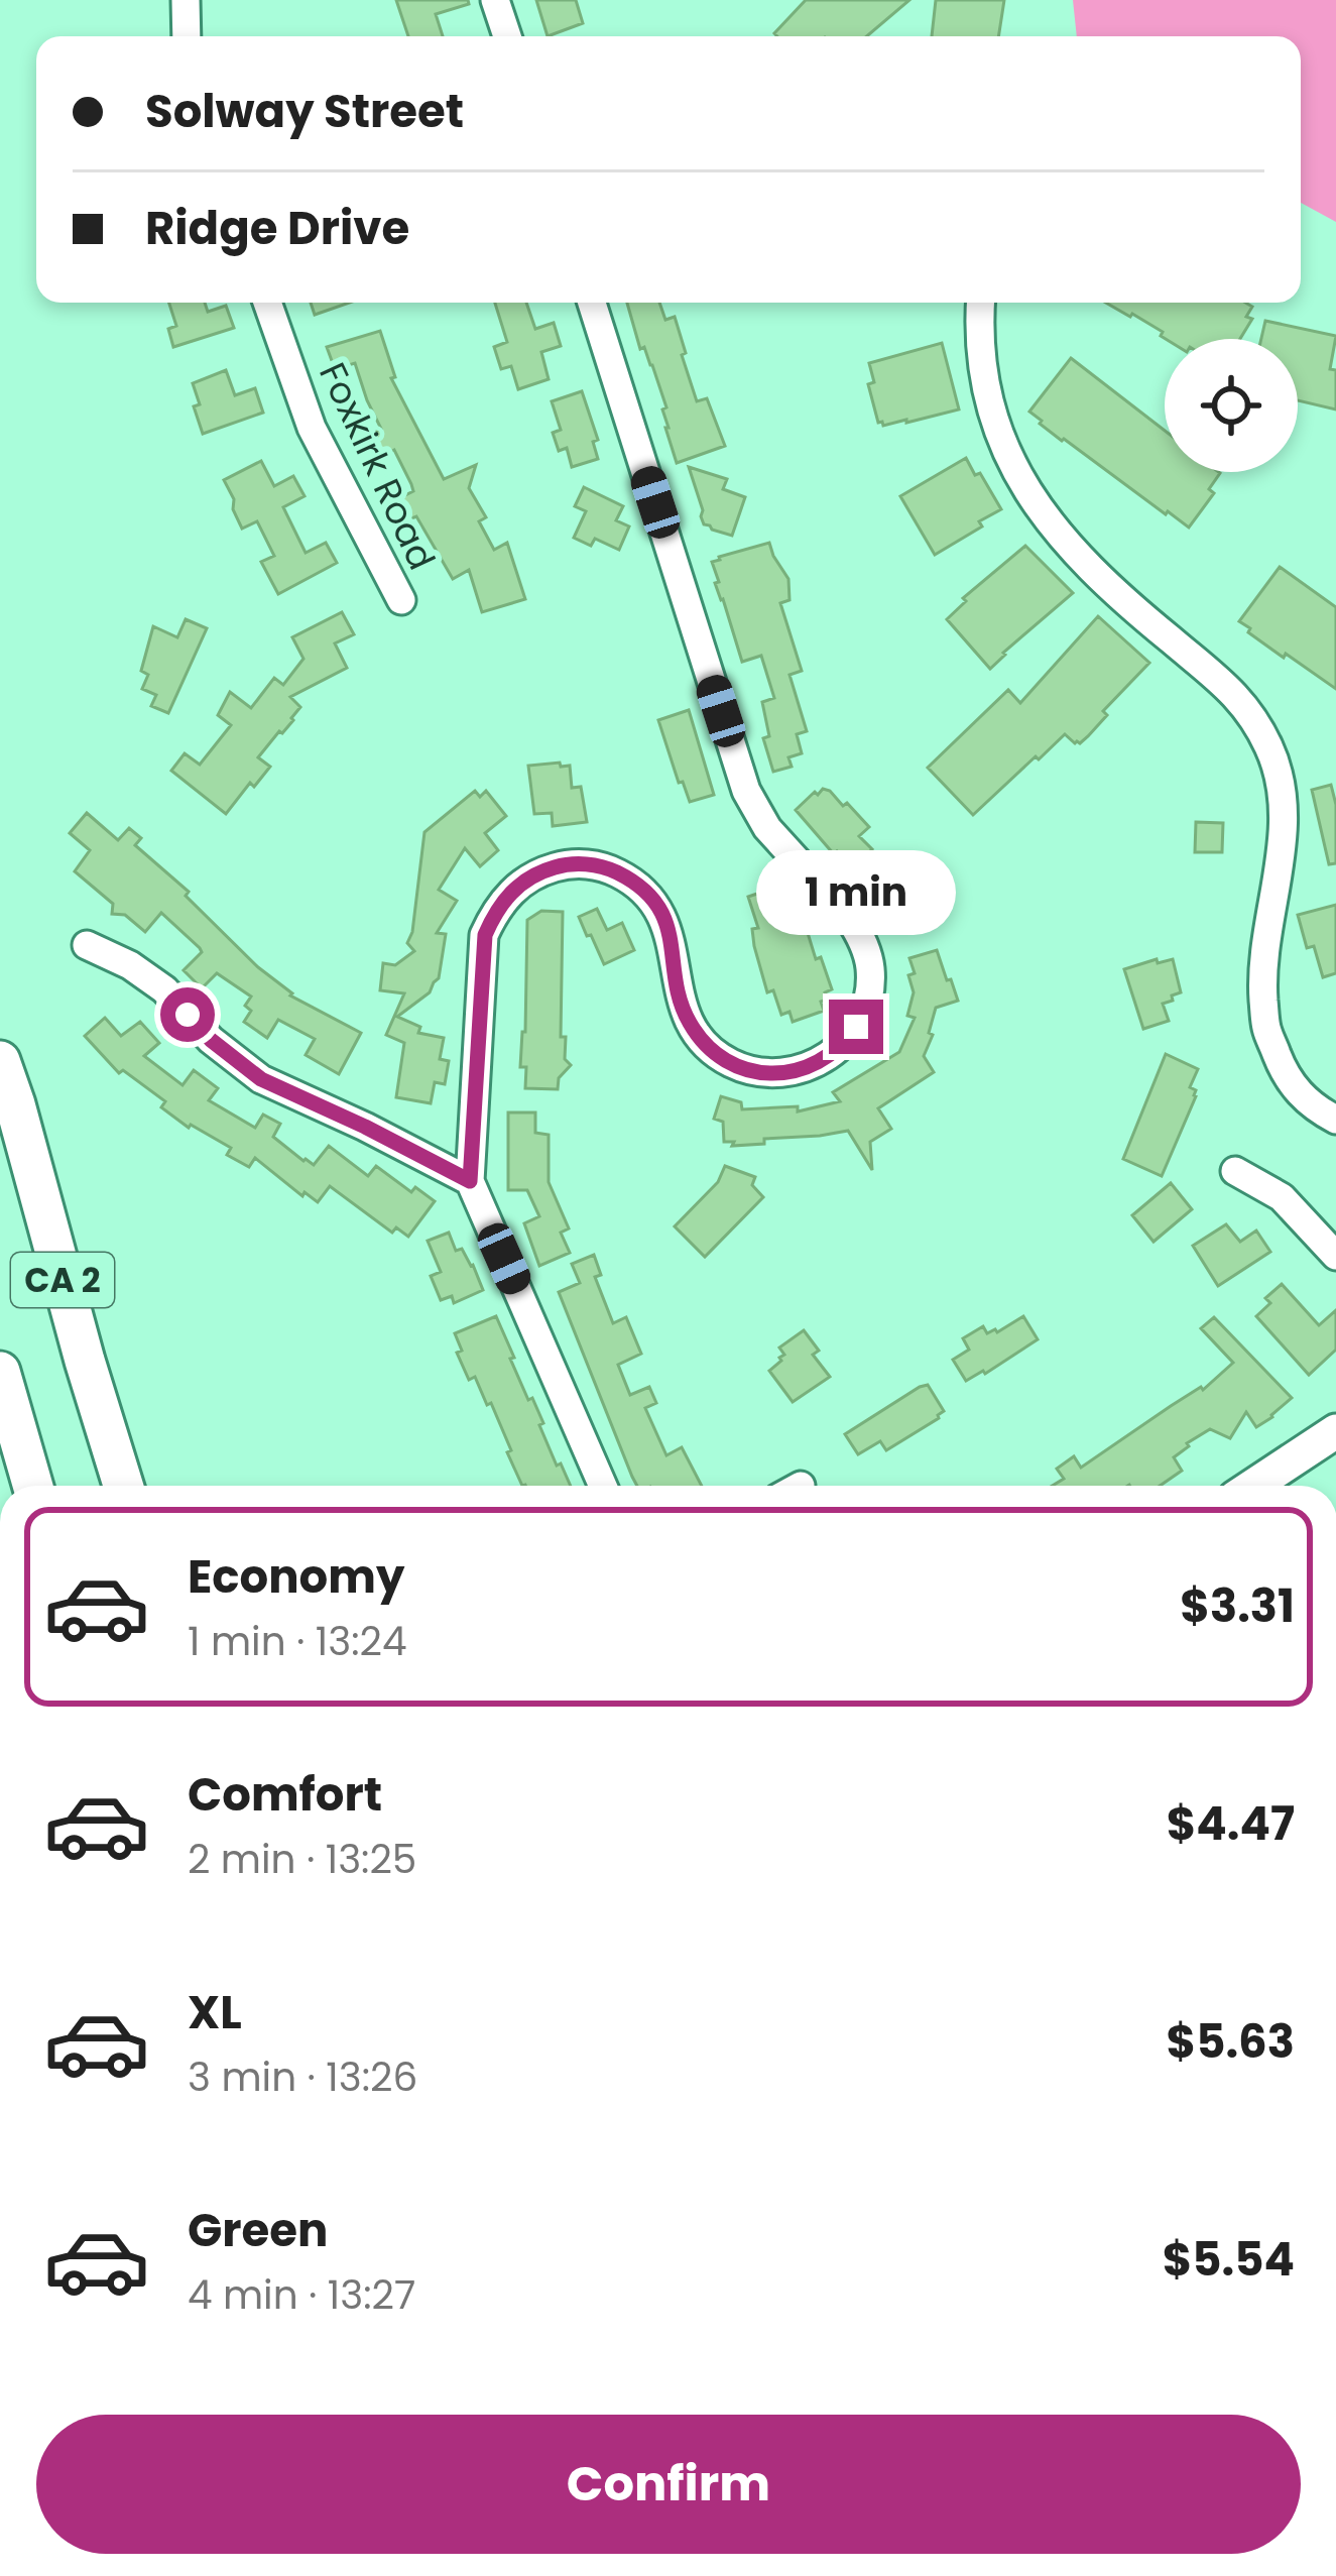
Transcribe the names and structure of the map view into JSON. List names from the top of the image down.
{
  "streets": {
    "highway": ["CA 2"],
    "street": ["Foxkirk Road"]
  },
  "page": {
    "banner": ["Solway Street", "Ridge Drive"],
    "bubble": "1 min",
    "list": [
      {
        "name": "Economy",
        "note": "1 min · 13:24",
        "value": "$3.31"
      },
      {
        "name": "Comfort",
        "note": "2 min · 13:25",
        "value": "$4.47"
      },
      {
        "name": "XL",
        "note": "3 min · 13:26",
        "value": "$5.63"
      },
      {
        "name": "Green",
        "note": "4 min · 13:27",
        "value": "$5.54"
      }
    ],
    "buttons": "Confirm"
  }
}
